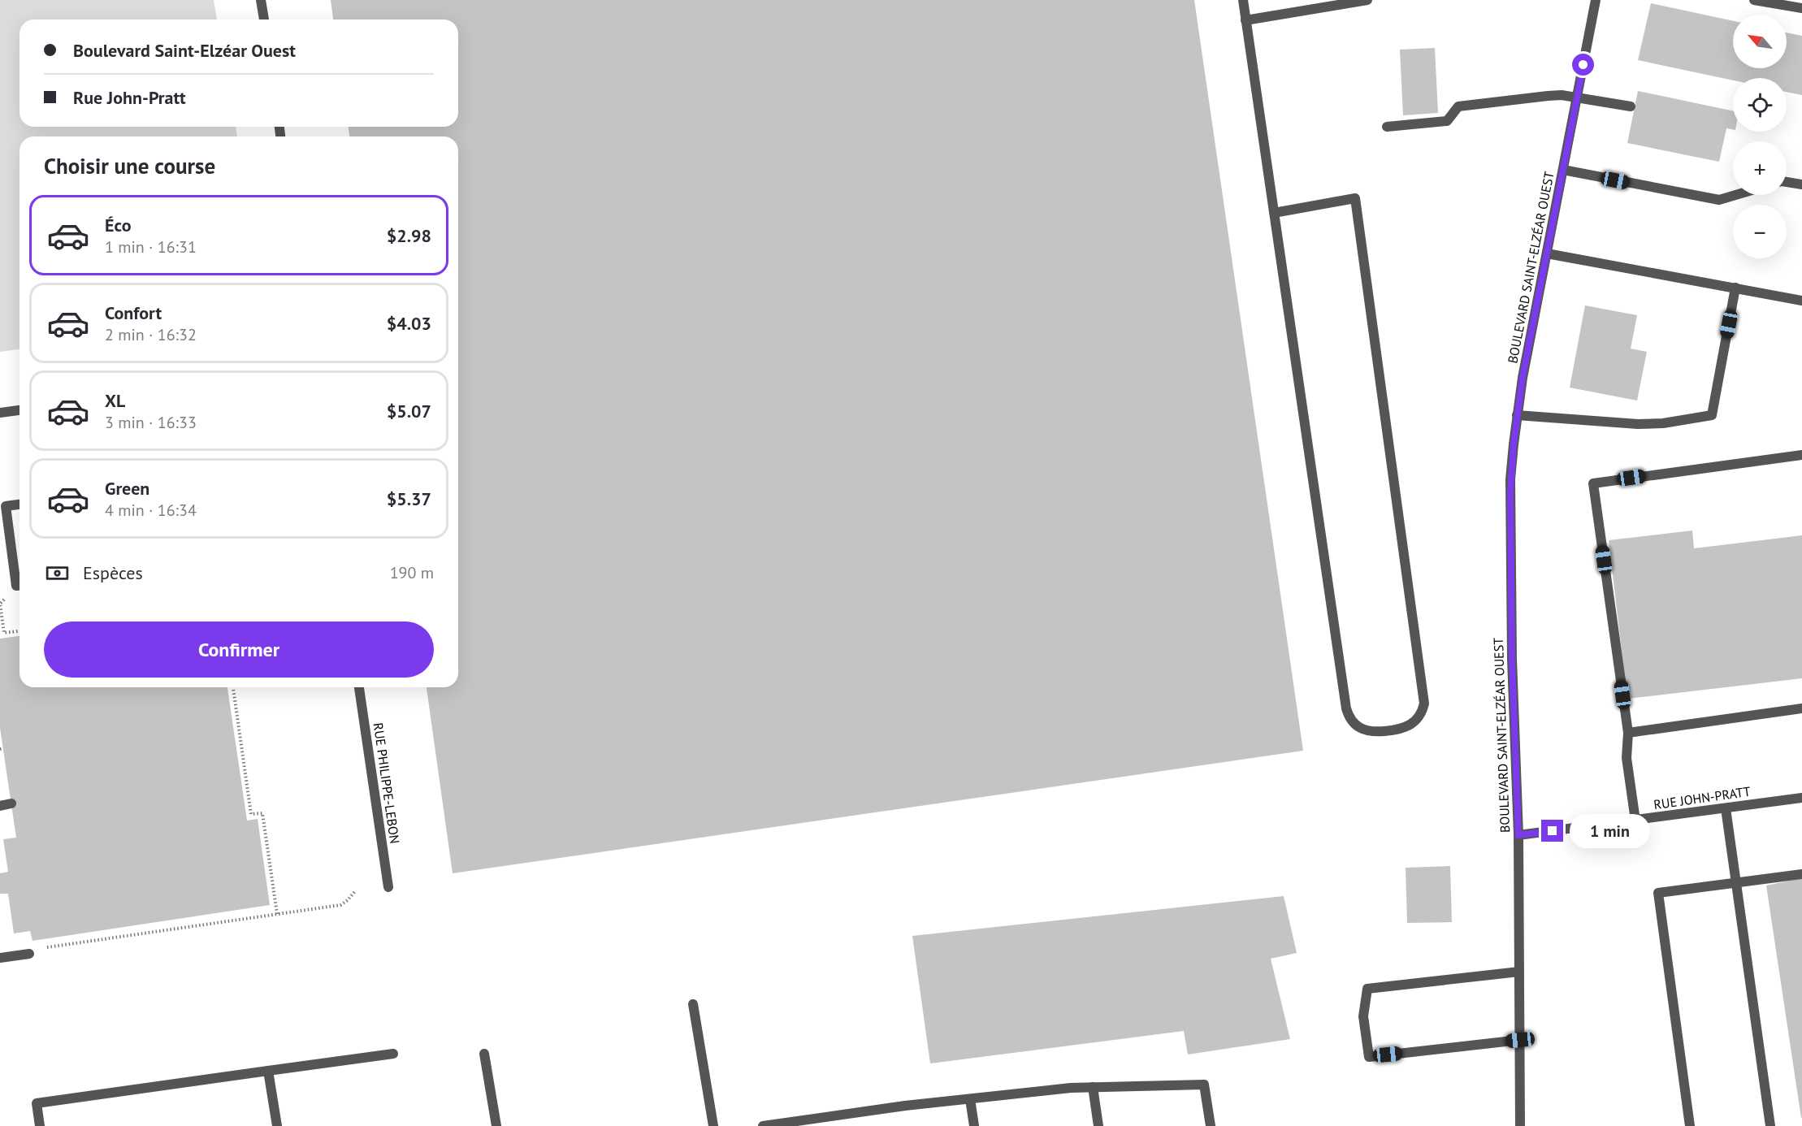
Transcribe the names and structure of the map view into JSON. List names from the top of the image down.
{
  "streets": {
    "street": ["BOULEVARD SAINT-ELZÉAR OUEST", "RUE PHILIPPE-LEBON", "RUE JOHN-PRATT"]
  },
  "crossings": [
    ["BOULEVARD SAINT-ELZÉAR OUEST", "RUE JOHN-PRATT"]
  ],
  "north": "top left",
  "page": {
    "map_buttons": ["+", "−"],
    "banner": ["Boulevard Saint-Elzéar Ouest", "Rue John-Pratt"],
    "heading": "Choisir une course",
    "list": [
      {
        "name": "Éco",
        "note": "1 min · 16:31",
        "value": "$2.98"
      },
      {
        "name": "Confort",
        "note": "2 min · 16:32",
        "value": "$4.03"
      },
      {
        "name": "XL",
        "note": "3 min · 16:33",
        "value": "$5.07"
      },
      {
        "name": "Green",
        "note": "4 min · 16:34",
        "value": "$5.37"
      }
    ],
    "pay": ["Espèces", "190 m"],
    "buttons": "Confirmer",
    "bubble": "1 min"
  }
}
